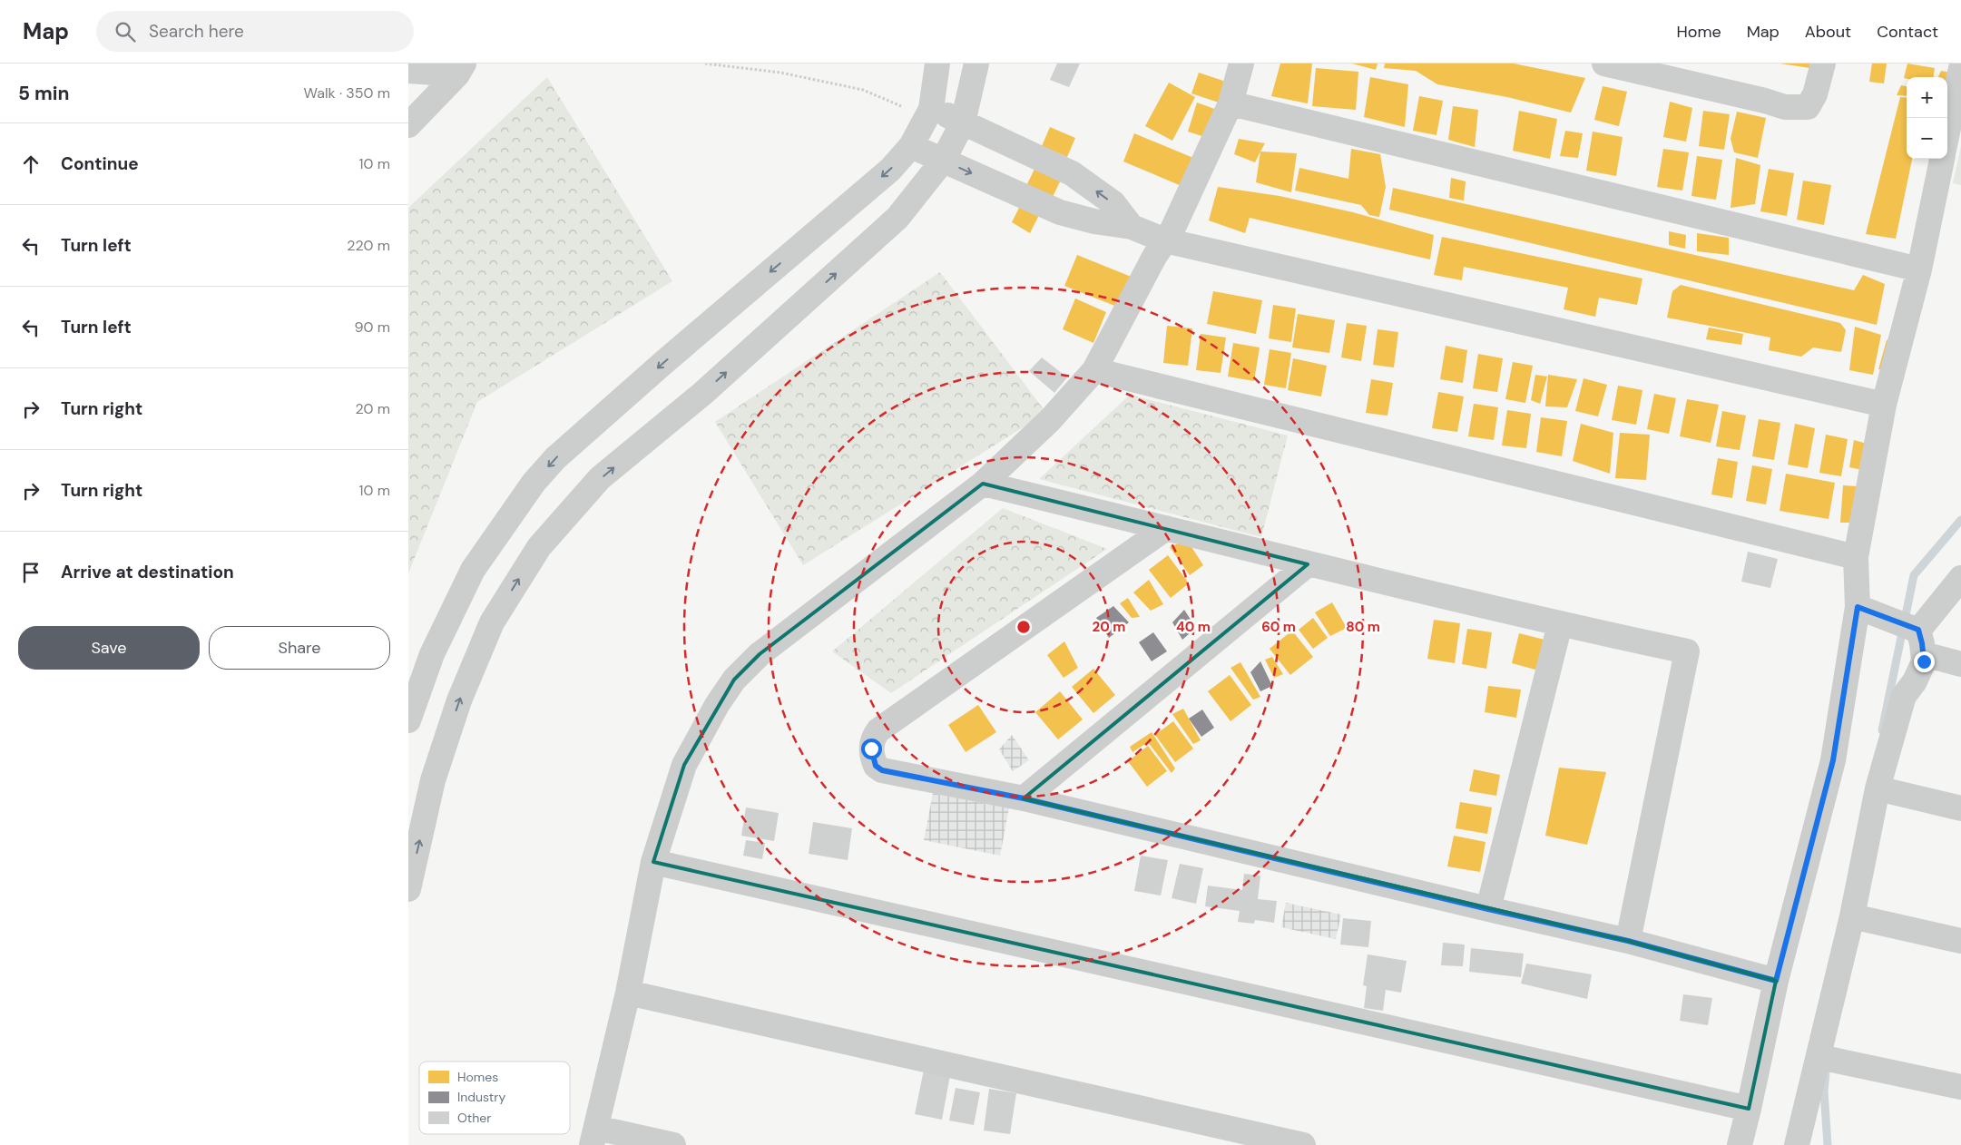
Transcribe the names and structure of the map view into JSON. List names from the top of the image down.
{
  "legend": ["Homes", "Industry", "Other"],
  "page": {
    "header": "Map",
    "search": "Search here",
    "nav": [
      "Home",
      "Map",
      "About",
      "Contact"
    ],
    "heading": ["5 min", "Walk · 350 m"],
    "map_buttons": ["+", "−"],
    "list": [
      ["Continue", "10 m"],
      ["Turn left", "220 m"],
      ["Turn left", "90 m"],
      ["Turn right", "20 m"],
      ["Turn right", "10 m"],
      "Arrive at destination"
    ],
    "buttons": ["Save", "Share"]
  },
  "rings": [
    "20 m",
    "40 m",
    "60 m",
    "80 m"
  ]
}
